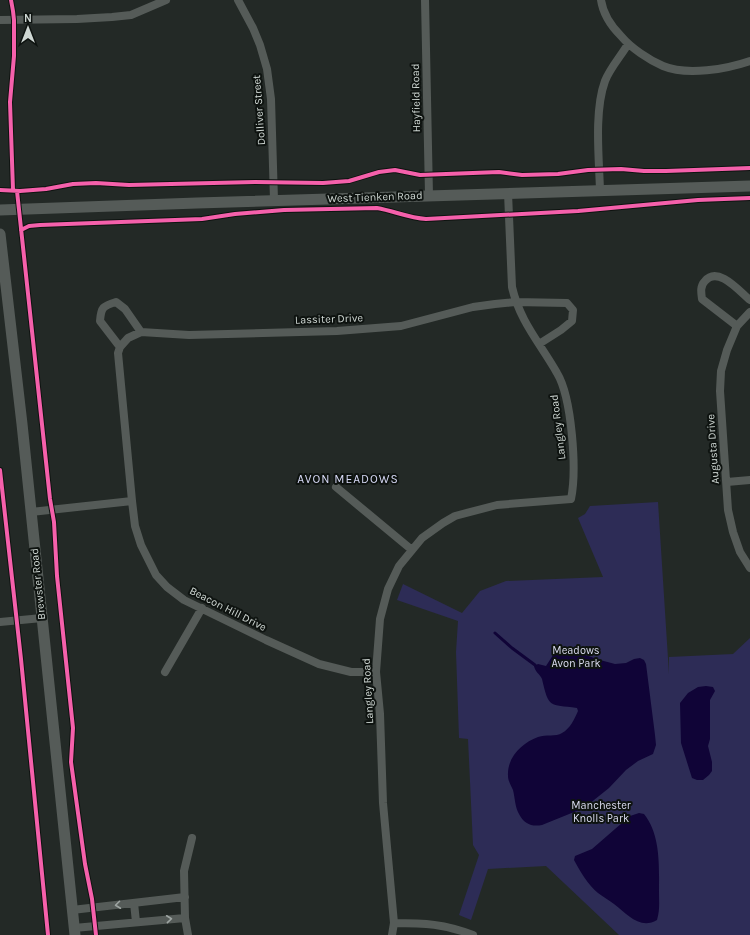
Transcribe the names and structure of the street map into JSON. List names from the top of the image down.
{
  "streets": {
    "street": [
      "Hayfield Road",
      "Dolliver Street",
      "West Tienken Road",
      "Lassiter Drive",
      "Langley Road",
      "Augusta Drive",
      "Brewster Road",
      "Beacon Hill Drive"
    ]
  },
  "crossings": [
    ["Hayfield Road", "West Tienken Road"],
    ["Dolliver Street", "West Tienken Road"],
    ["West Tienken Road", "Langley Road"],
    ["Lassiter Drive", "Langley Road"],
    ["Langley Road", "Beacon Hill Drive"]
  ],
  "districts": ["AVON MEADOWS"],
  "parks": ["Meadows Avon Park", "Manchester Knolls Park"],
  "north": "top"
}
